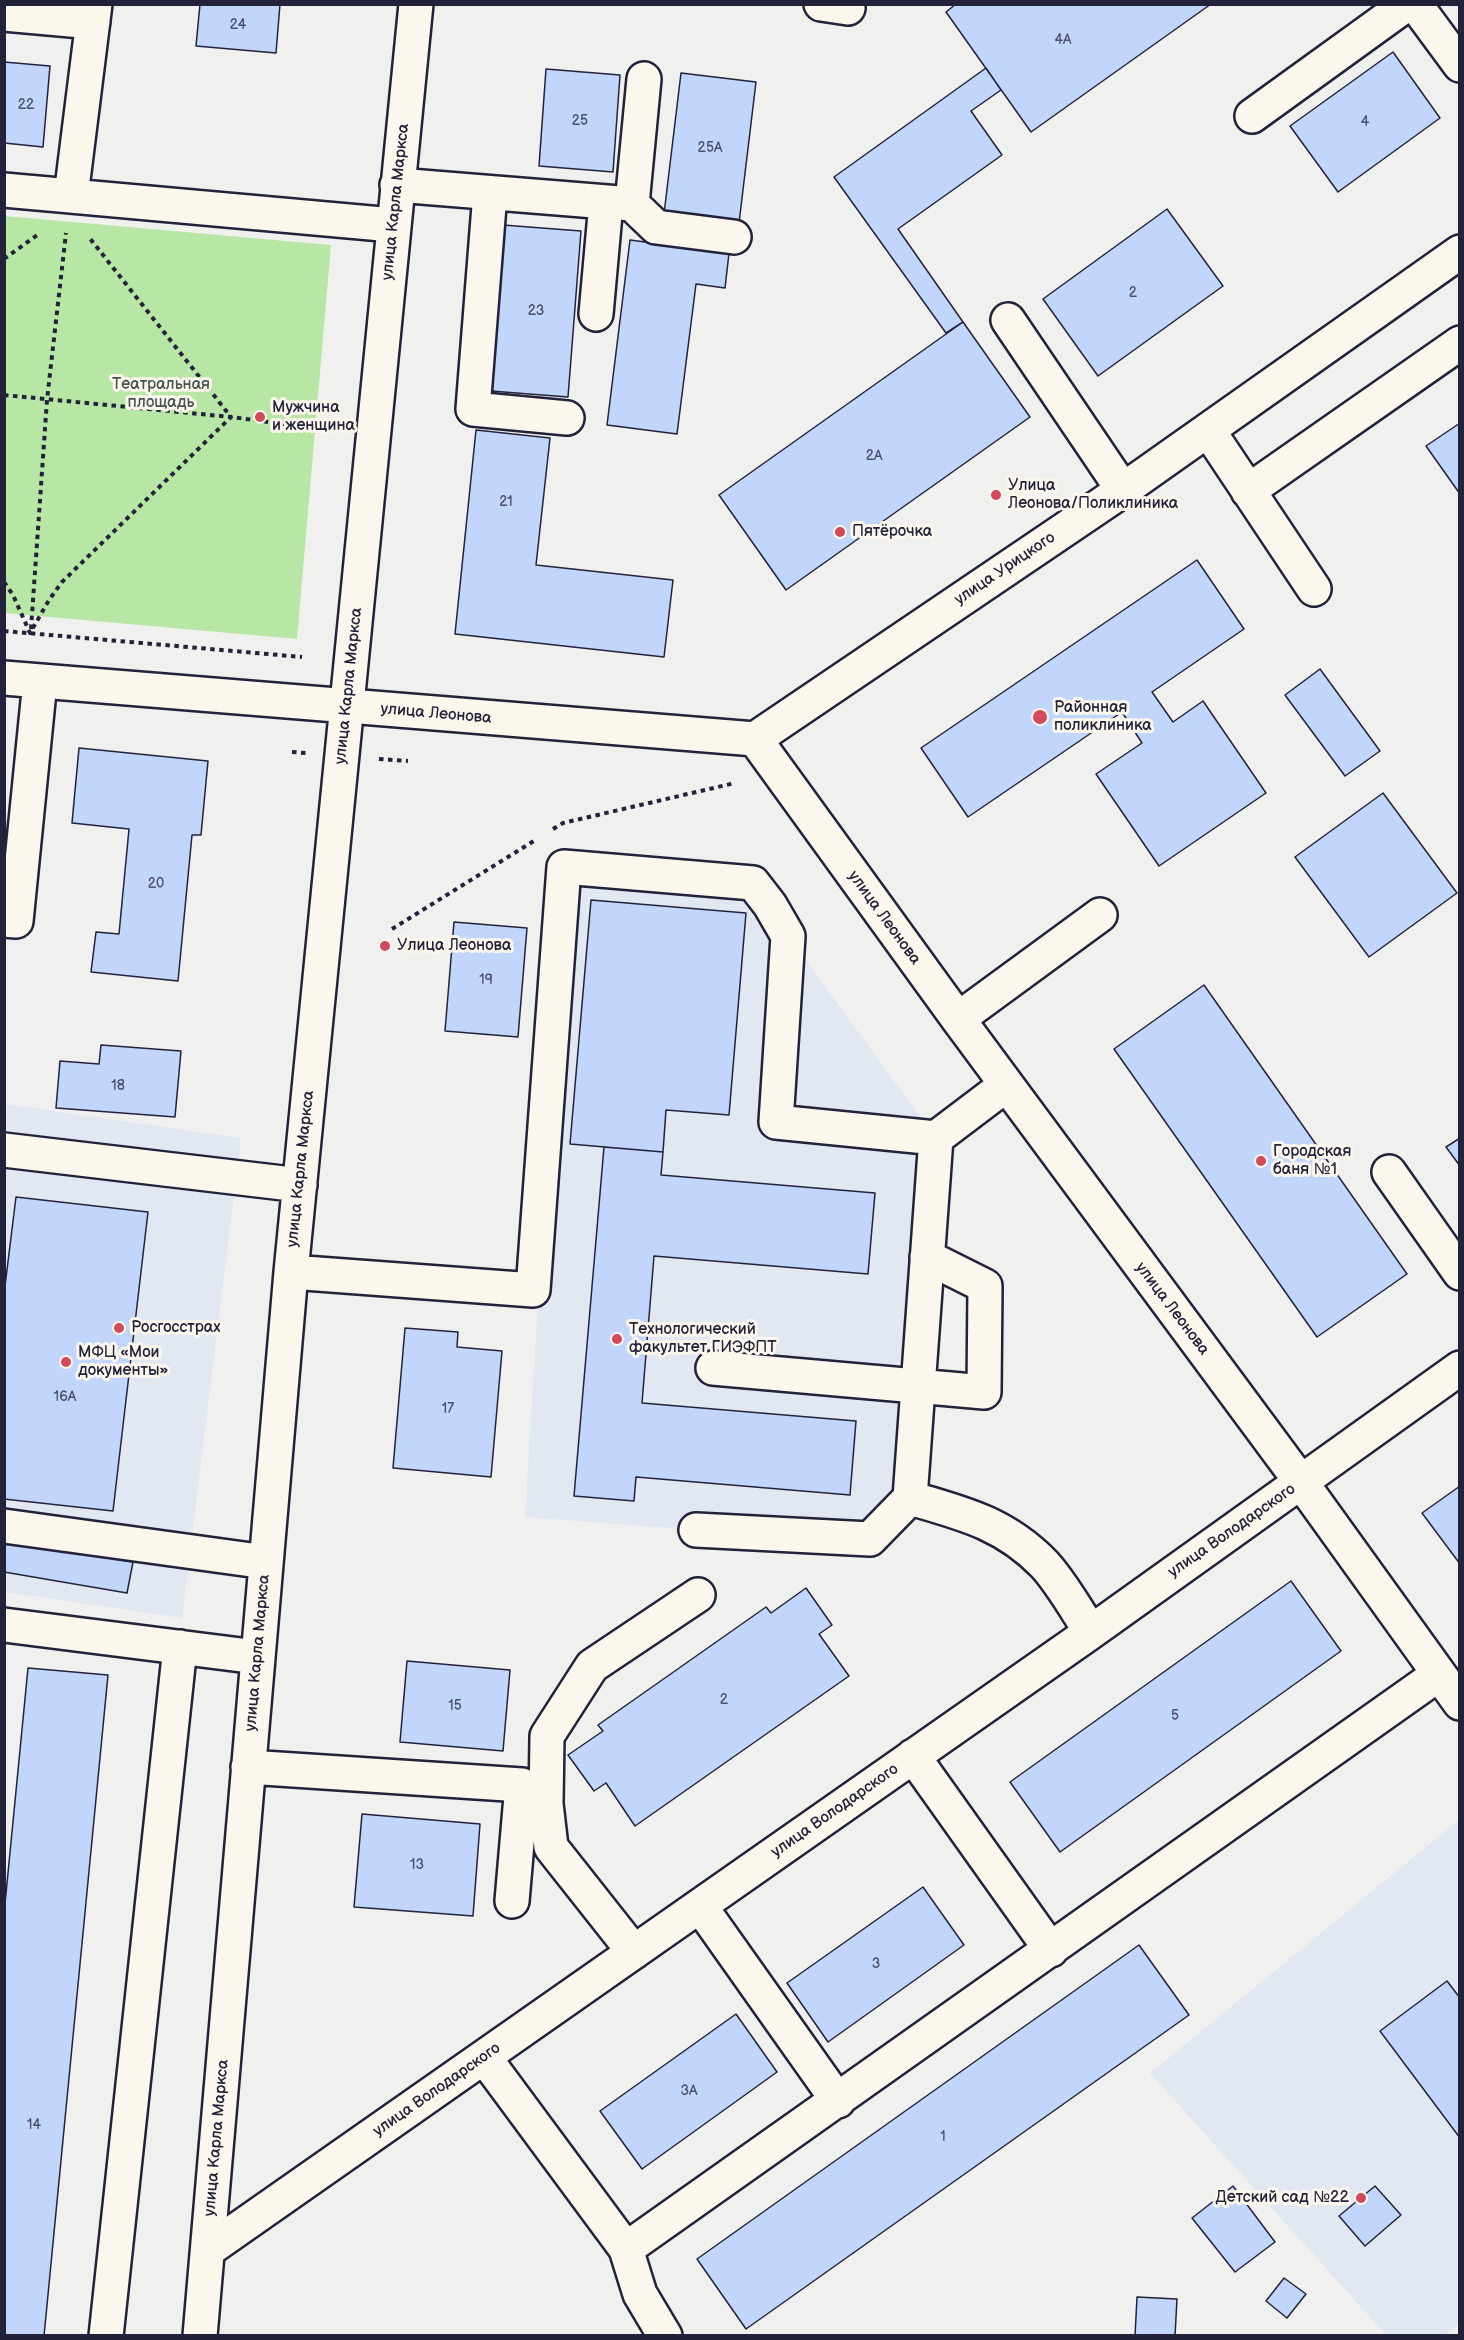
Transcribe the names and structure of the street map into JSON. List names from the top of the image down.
{
  "streets": {
    "street": [
      "улица Карла Маркса",
      "улица Урицкого",
      "улица Леонова",
      "улица Володарского"
    ]
  },
  "crossings": [
    ["улица Карла Маркса", "улица Леонова"],
    ["улица Карла Маркса", "улица Володарского"],
    ["улица Урицкого", "улица Леонова"],
    ["улица Леонова", "улица Володарского"]
  ],
  "parks": ["Театральная площадь"],
  "places": [
    "Мужчина и женщина",
    "Улица Леонова/Поликлиника",
    "Пятёрочка",
    "Районная поликлиника",
    "Улица Леонова",
    "Городская баня №1",
    "Росгосстрах",
    "Технологический факультет ГИЭФПТ",
    "МФЦ «Мои документы»",
    "Детский сад №22"
  ],
  "house_numbers": [
    "24",
    "4А",
    "22",
    "25",
    "4",
    "25А",
    "2",
    "23",
    "2А",
    "21",
    "20",
    "19",
    "18",
    "16А",
    "17",
    "2",
    "15",
    "5",
    "13",
    "3",
    "3А",
    "14",
    "1"
  ]
}
